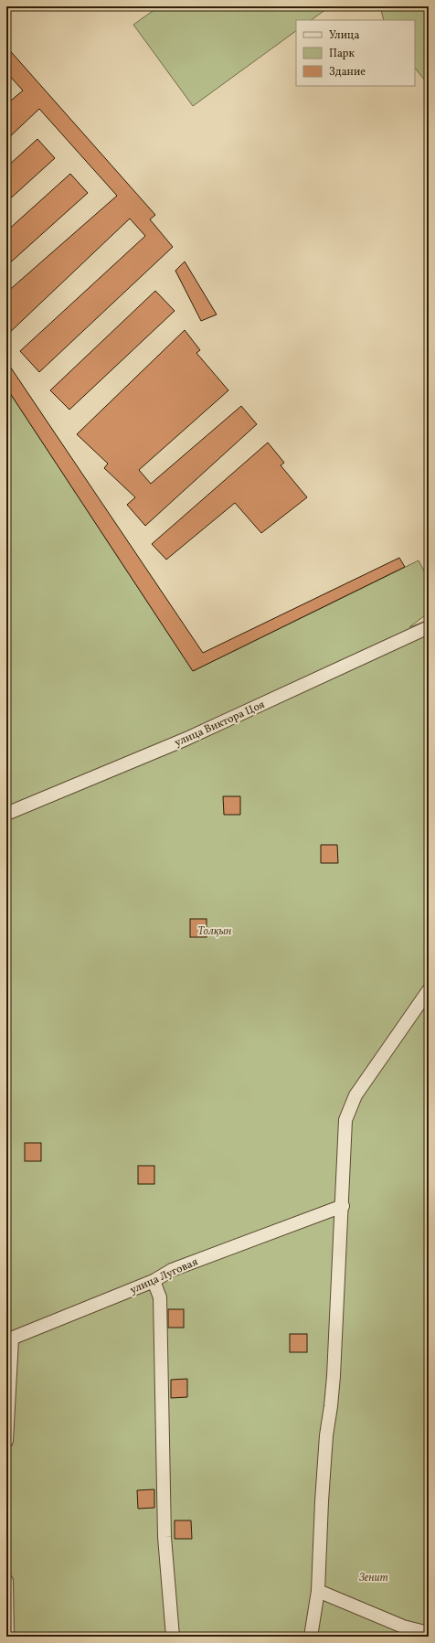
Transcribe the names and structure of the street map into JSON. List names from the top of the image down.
{
  "streets": {
    "street": ["улица Виктора Цоя", "улица Луговая"]
  },
  "parks": ["Толқын", "Зенит"],
  "legend": ["Улица", "Парк", "Здание"]
}
